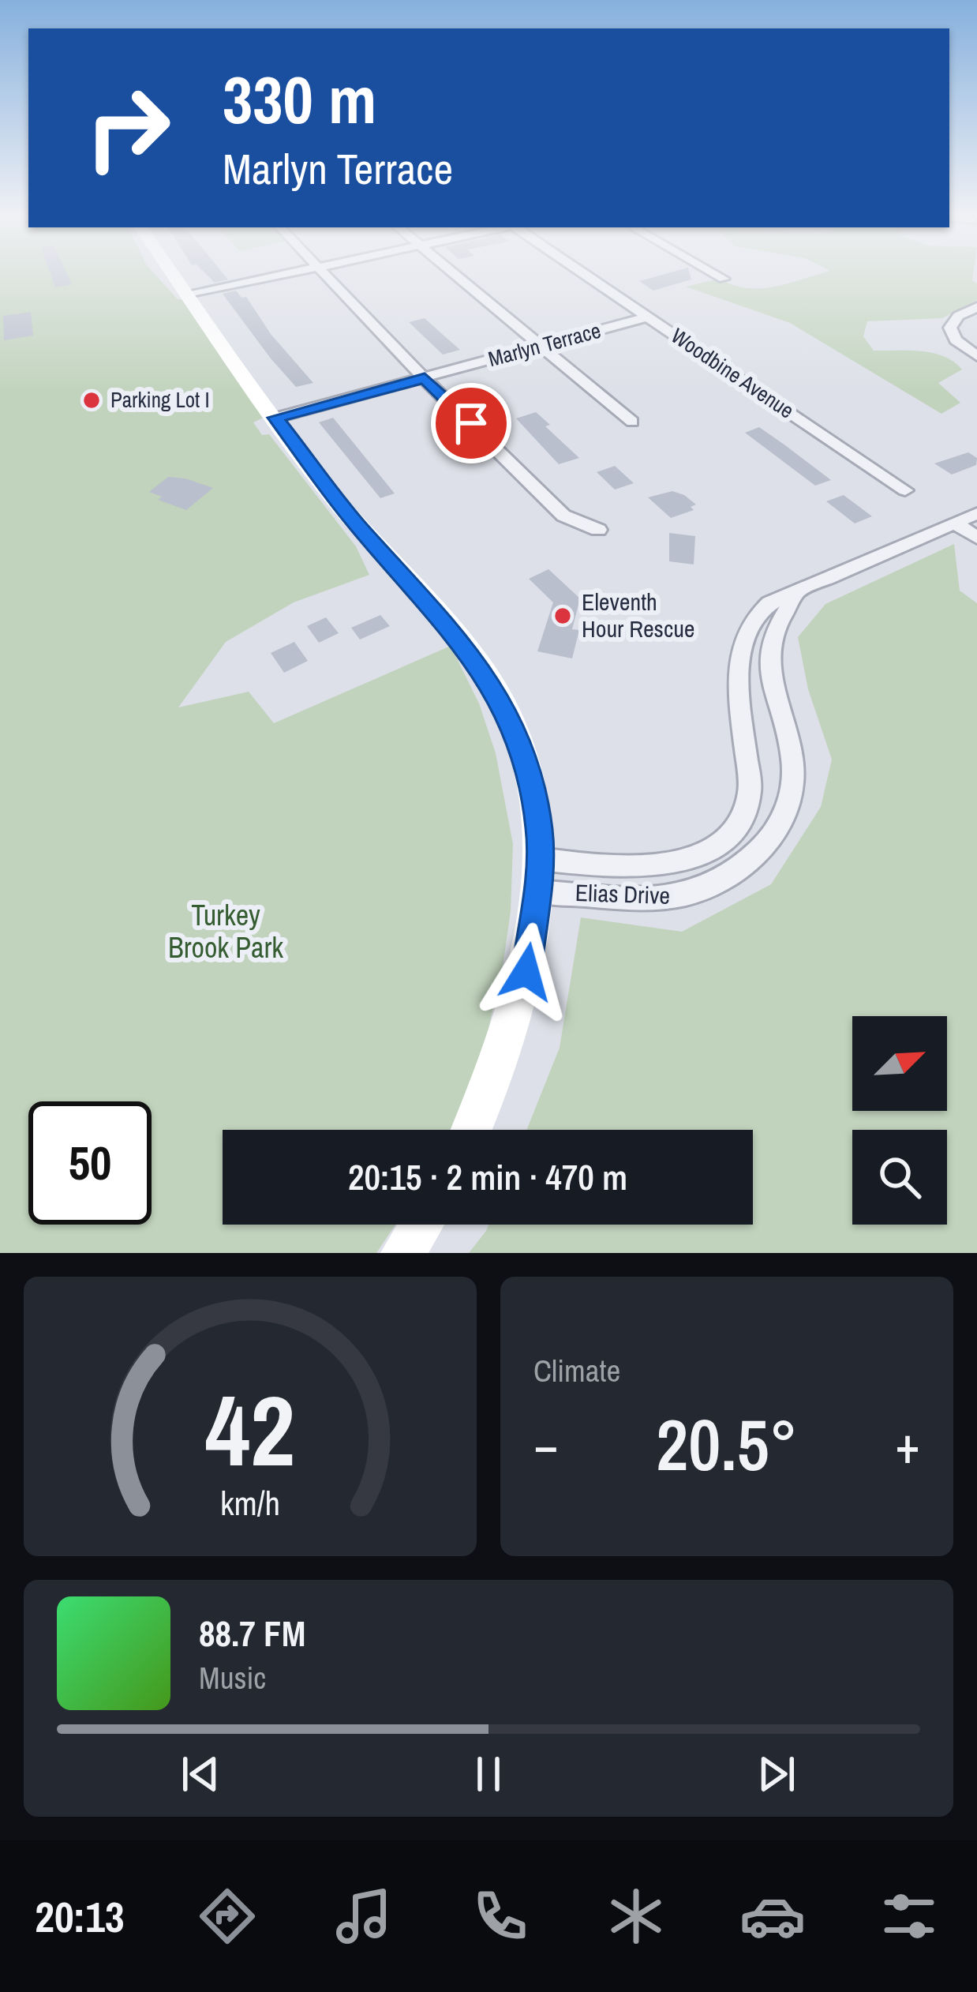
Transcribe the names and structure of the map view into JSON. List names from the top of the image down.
{
  "streets": {
    "street": ["Marlyn Terrace", "Woodbine Avenue", "Elias Drive"]
  },
  "crossings": [
    ["Marlyn Terrace", "Woodbine Avenue"]
  ],
  "parks": ["Turkey Brook Park"],
  "places": ["Parking Lot I", "Eleventh Hour Rescue"],
  "north": "top right",
  "page": {
    "turn": ["330 m", "Marlyn Terrace"],
    "limit": "50",
    "trip": "20:15 · 2 min · 470 m",
    "tile": "Climate",
    "heat": ["−", "20.5°", "+"],
    "song": ["88.7 FM", "Music"],
    "tabs": "20:13",
    "gauge": ["42", "km/h"]
  }
}
